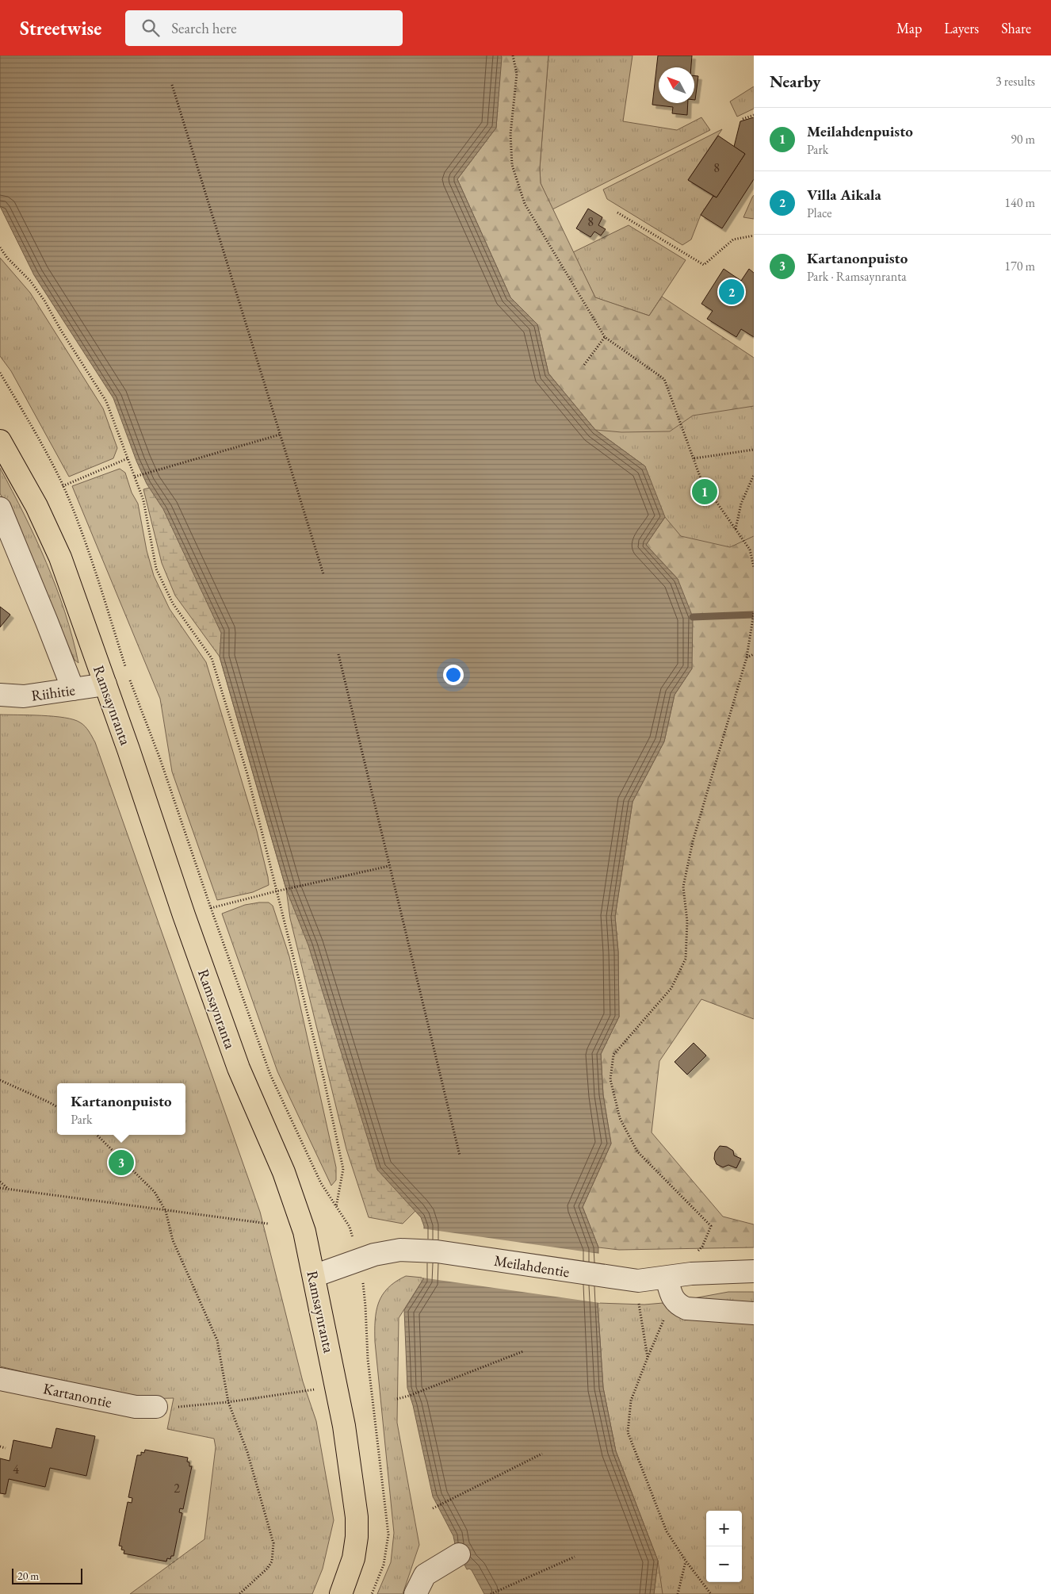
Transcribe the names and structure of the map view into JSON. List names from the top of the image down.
{
  "streets": {
    "main road": ["Ramsaynranta"],
    "street": ["Riihitie", "Meilahdentie", "Kartanontie"]
  },
  "crossings": [
    ["Riihitie", "Ramsaynranta"],
    ["Ramsaynranta", "Meilahdentie"]
  ],
  "house_numbers": [
    "8",
    "8",
    "4",
    "2"
  ],
  "scale_bar": "20 m",
  "north": "top left",
  "page": {
    "header": "Streetwise",
    "search": "Search here",
    "nav": ["Map", "Layers", "Share"],
    "heading": ["Nearby", "3 results"],
    "list": [
      {
        "mark": "1",
        "name": "Meilahdenpuisto",
        "note": "Park",
        "value": "90 m"
      },
      {
        "mark": "2",
        "name": "Villa Aikala",
        "note": "Place",
        "value": "140 m"
      },
      {
        "mark": "3",
        "name": "Kartanonpuisto",
        "note": "Park · Ramsaynranta",
        "value": "170 m"
      }
    ],
    "pins": ["2", "1", "3"],
    "popup": ["Kartanonpuisto", "Park"],
    "map_buttons": ["+", "−"],
    "scale": "20 m"
  }
}
